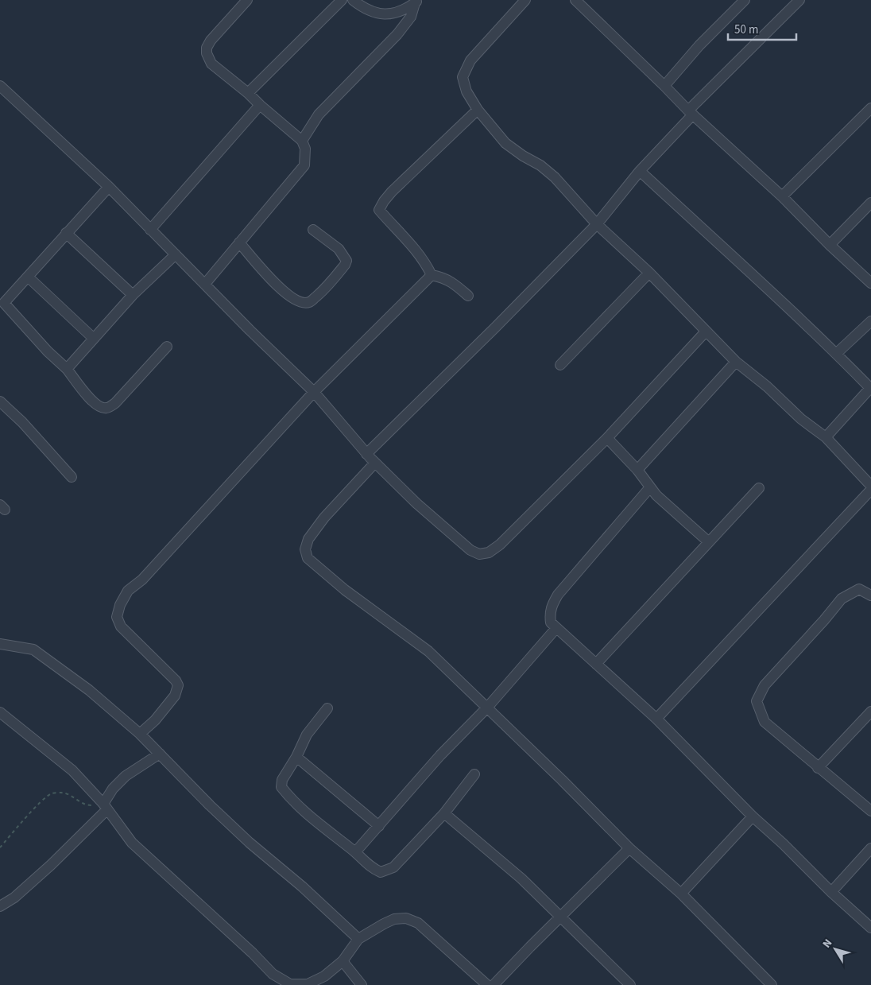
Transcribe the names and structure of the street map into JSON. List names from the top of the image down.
{
  "scale_bar": "50 m",
  "north": "top left"
}
